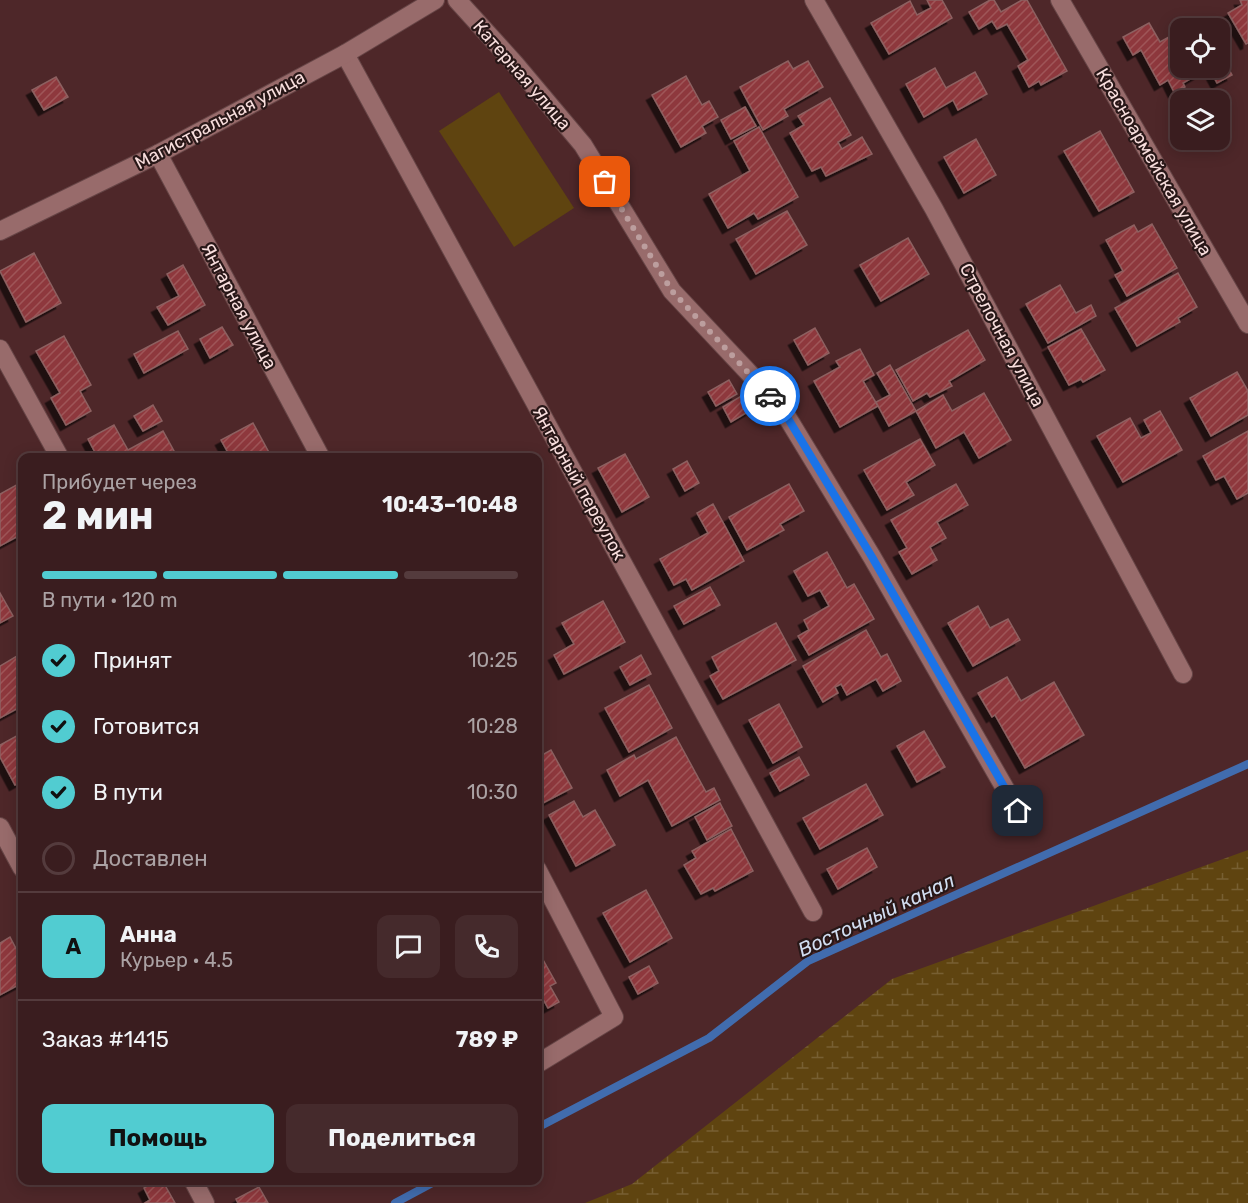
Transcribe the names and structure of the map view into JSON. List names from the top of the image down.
{
  "streets": {
    "street": [
      "Катерная улица",
      "Магистральная улица",
      "Красноармейская улица",
      "Янтарная улица",
      "Стрелочная улица",
      "Янтарный переулок"
    ]
  },
  "crossings": [
    ["Магистральная улица", "Янтарная улица"],
    ["Магистральная улица", "Янтарный переулок"]
  ],
  "water": ["Восточный канал"],
  "page": {
    "heading": ["2 мин", "Прибудет через", "10:43–10:48"],
    "panel": [
      "Анна",
      "Курьер · 4.5",
      "Заказ #1415",
      "789 ₽"
    ],
    "bar": "В пути · 120 m",
    "list": [
      ["Принят", "10:25"],
      ["Готовится", "10:28"],
      ["В пути", "10:30"],
      "Доставлен"
    ],
    "round": "А",
    "buttons": ["Помощь", "Поделиться"]
  }
}
